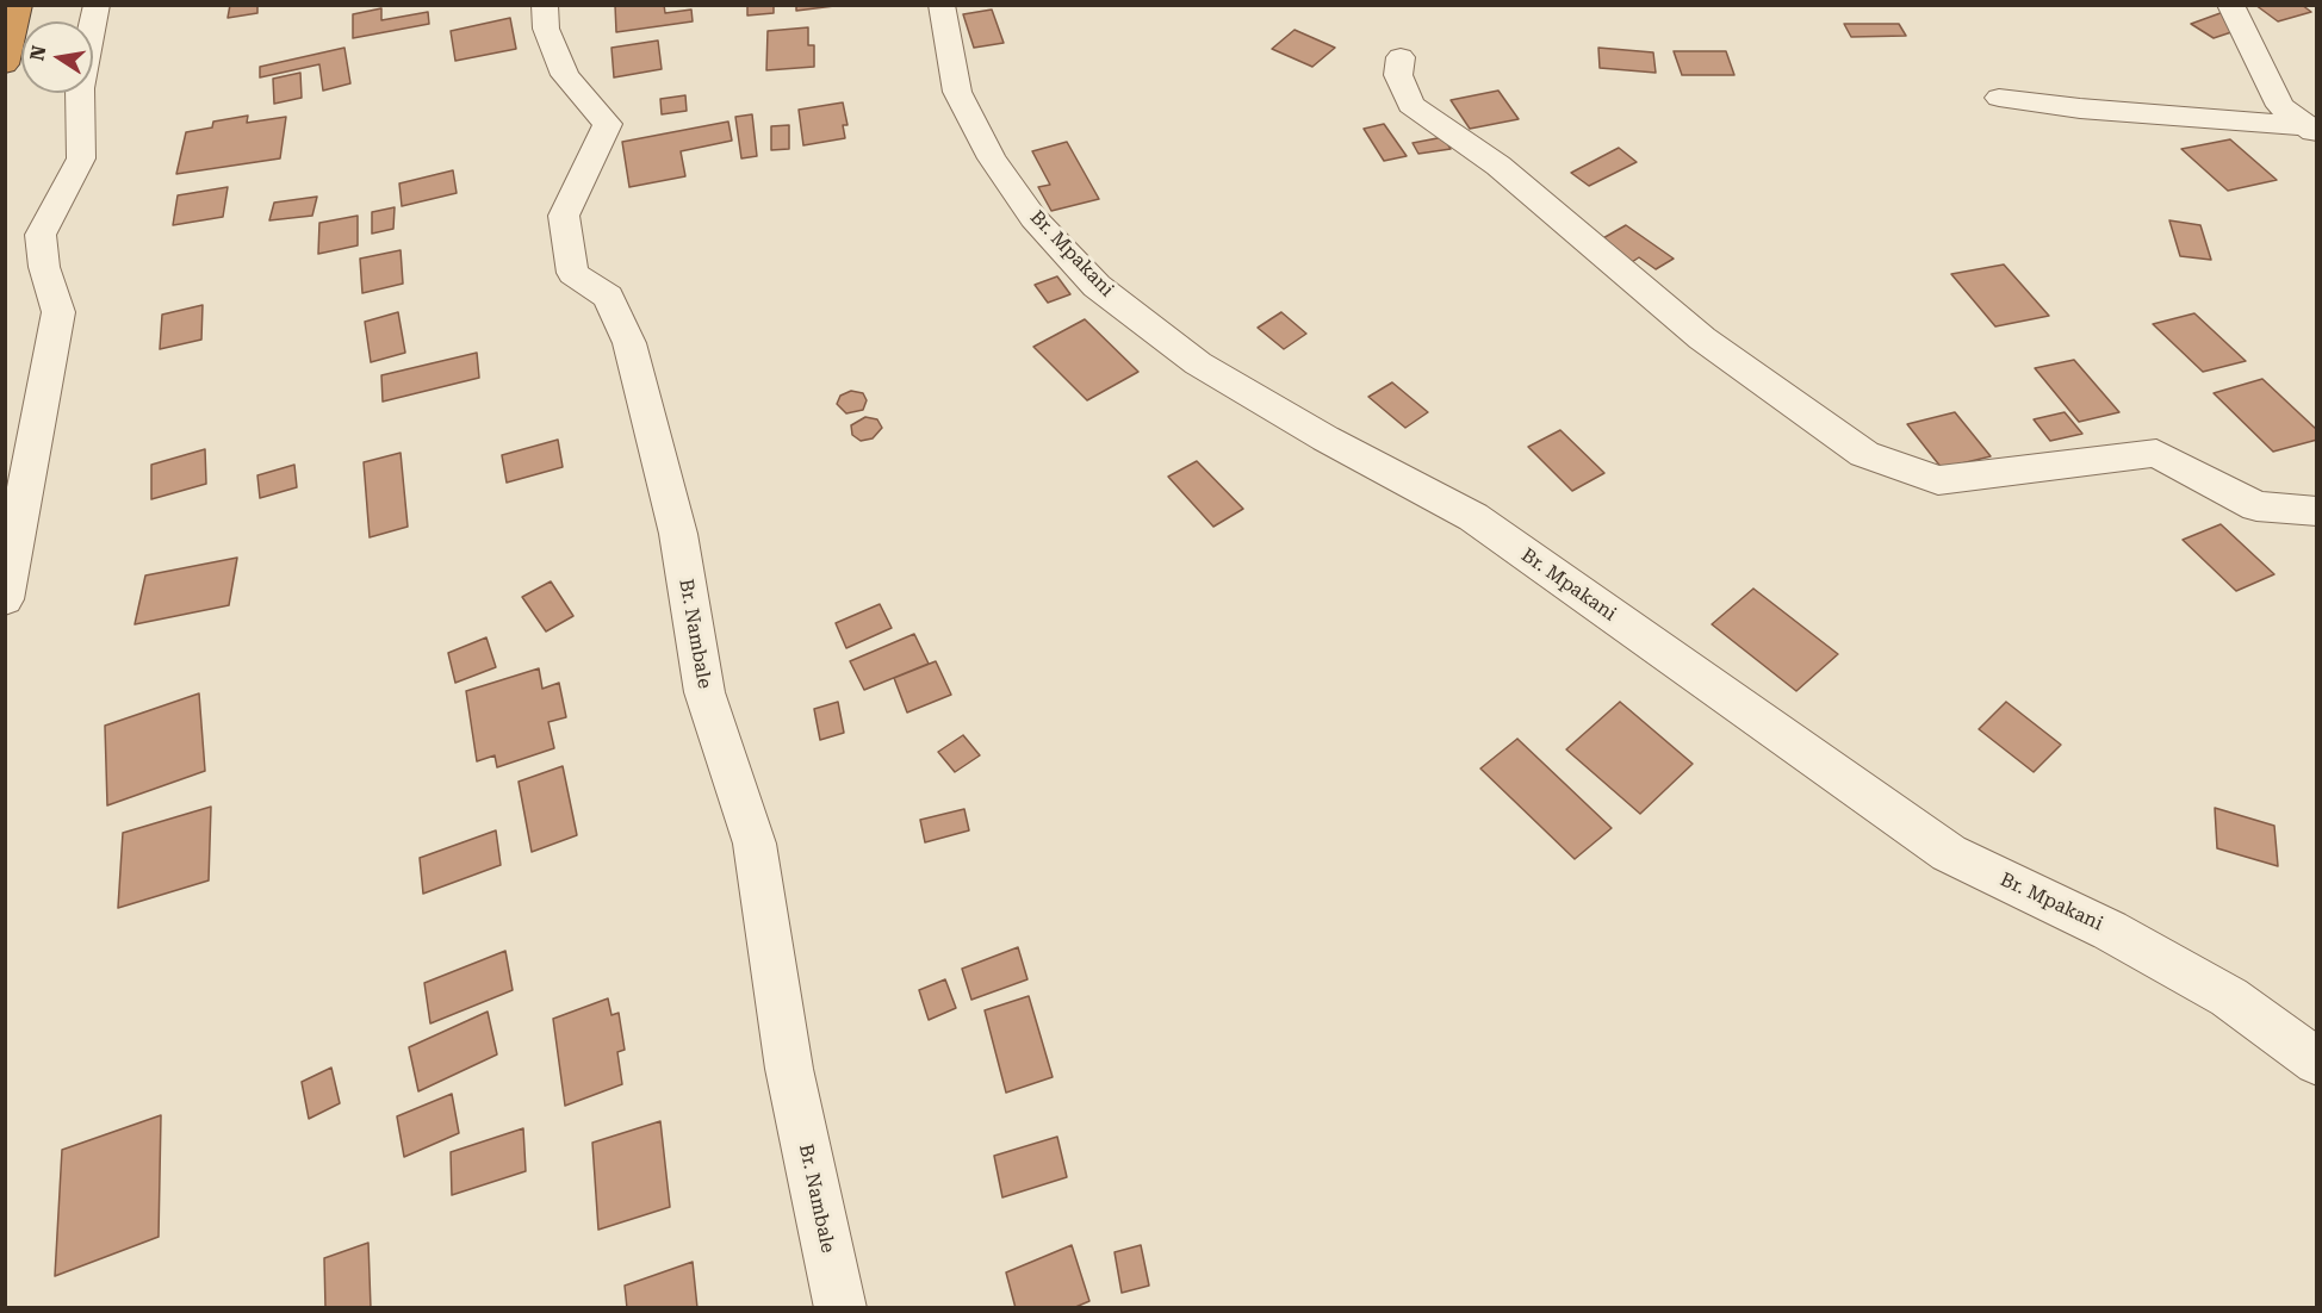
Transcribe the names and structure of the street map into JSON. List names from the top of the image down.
{
  "streets": {
    "street": ["Br. Mpakani", "Br. Nambale"]
  },
  "north": "left"
}
